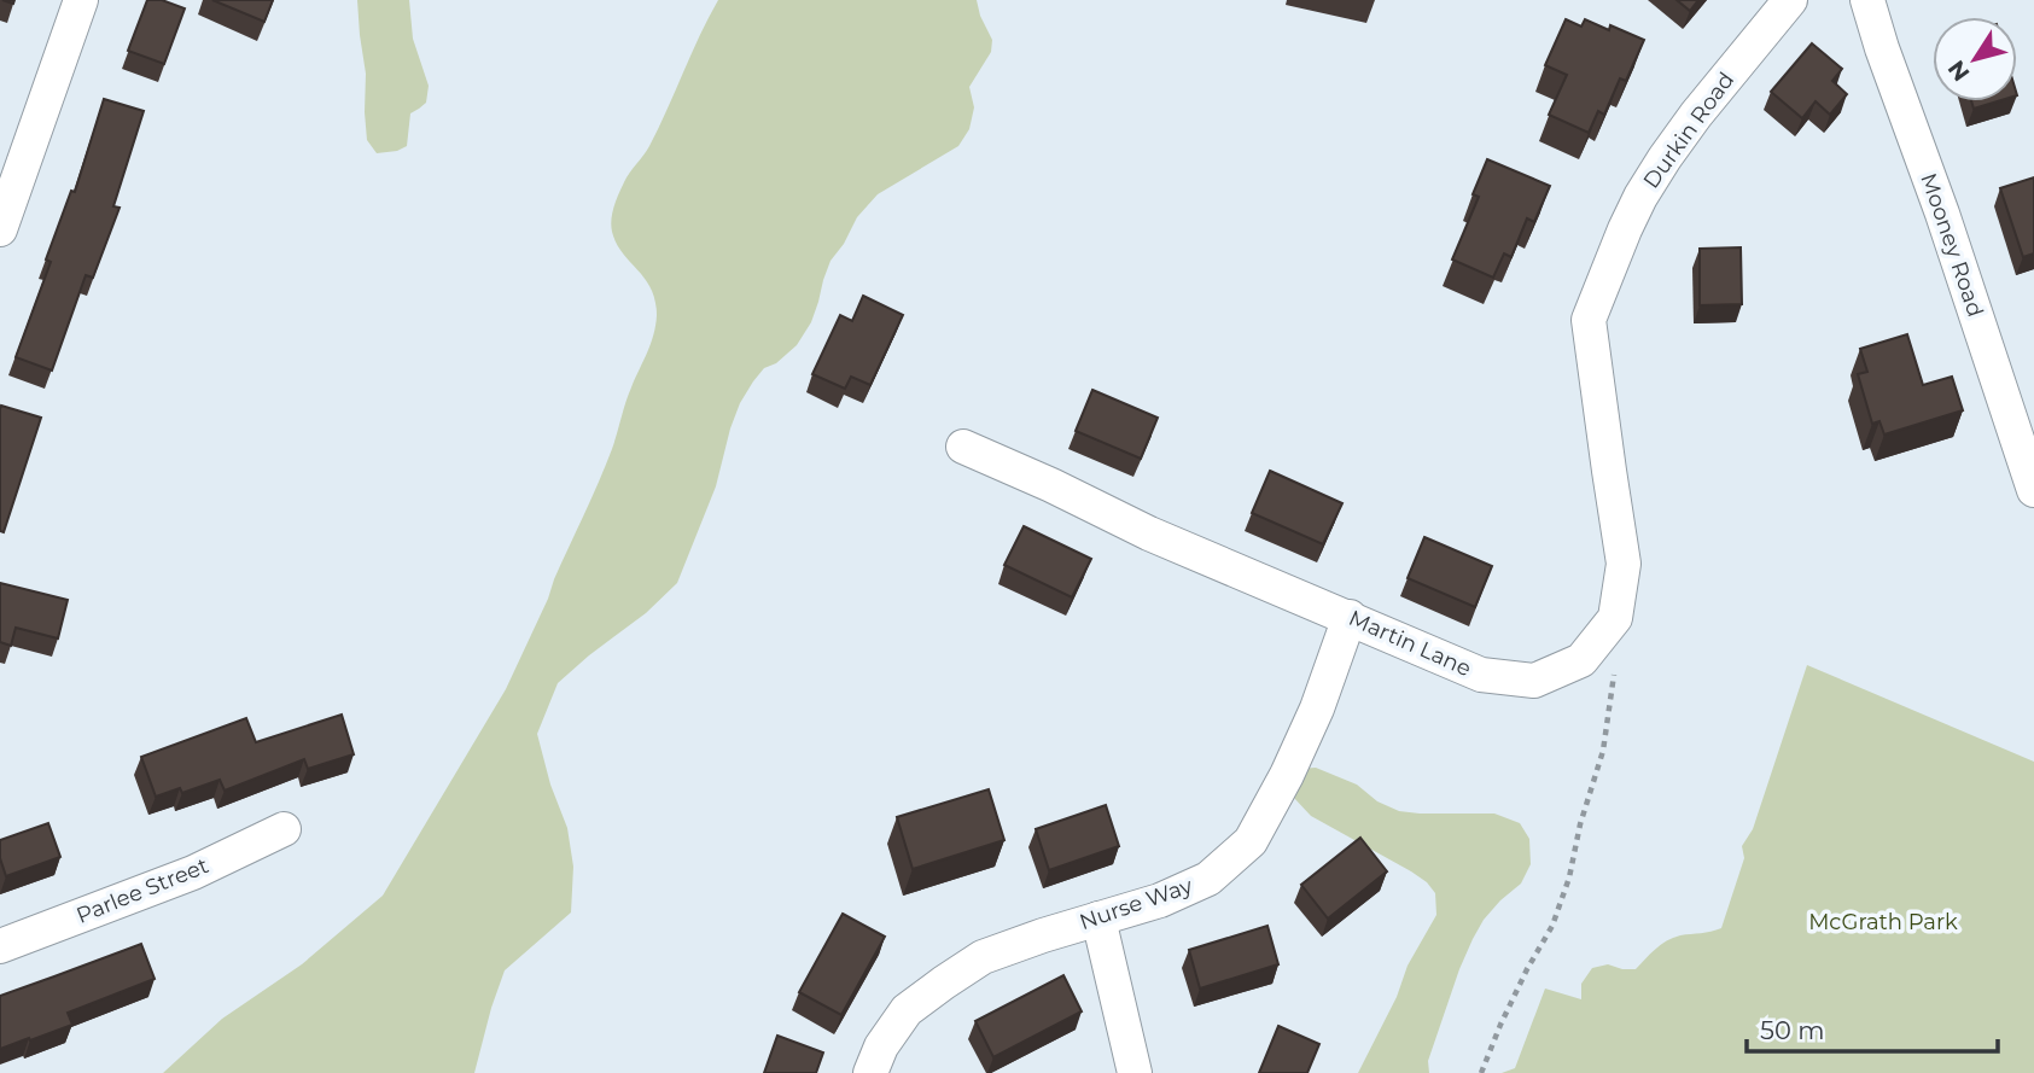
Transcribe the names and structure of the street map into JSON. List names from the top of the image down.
{
  "streets": {
    "street": [
      "Durkin Road",
      "Mooney Road",
      "Martin Lane",
      "Parlee Street",
      "Nurse Way"
    ]
  },
  "crossings": [
    ["Durkin Road", "Martin Lane"],
    ["Martin Lane", "Nurse Way"]
  ],
  "parks": ["McGrath Park"],
  "scale_bar": "50 m",
  "north": "bottom left"
}
